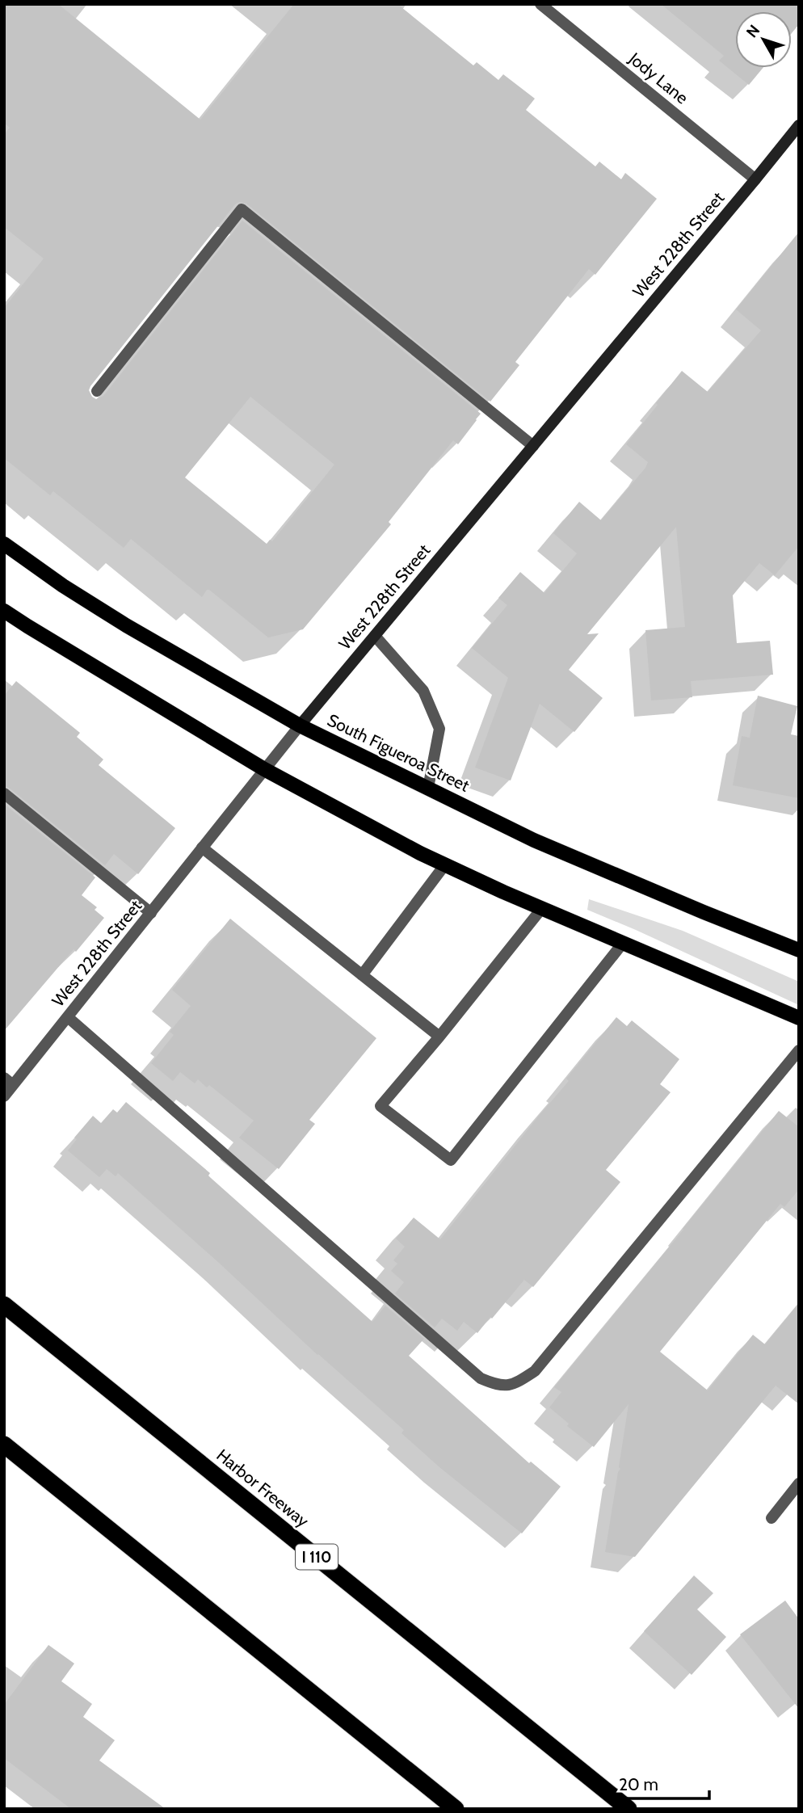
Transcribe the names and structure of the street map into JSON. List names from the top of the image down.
{
  "streets": {
    "highway": ["Harbor Freeway", "I 110"],
    "main road": ["South Figueroa Street"],
    "street": ["Jody Lane", "West 228th Street"]
  },
  "crossings": [
    ["Jody Lane", "West 228th Street"],
    ["West 228th Street", "South Figueroa Street"]
  ],
  "scale_bar": "20 m",
  "north": "top left"
}
